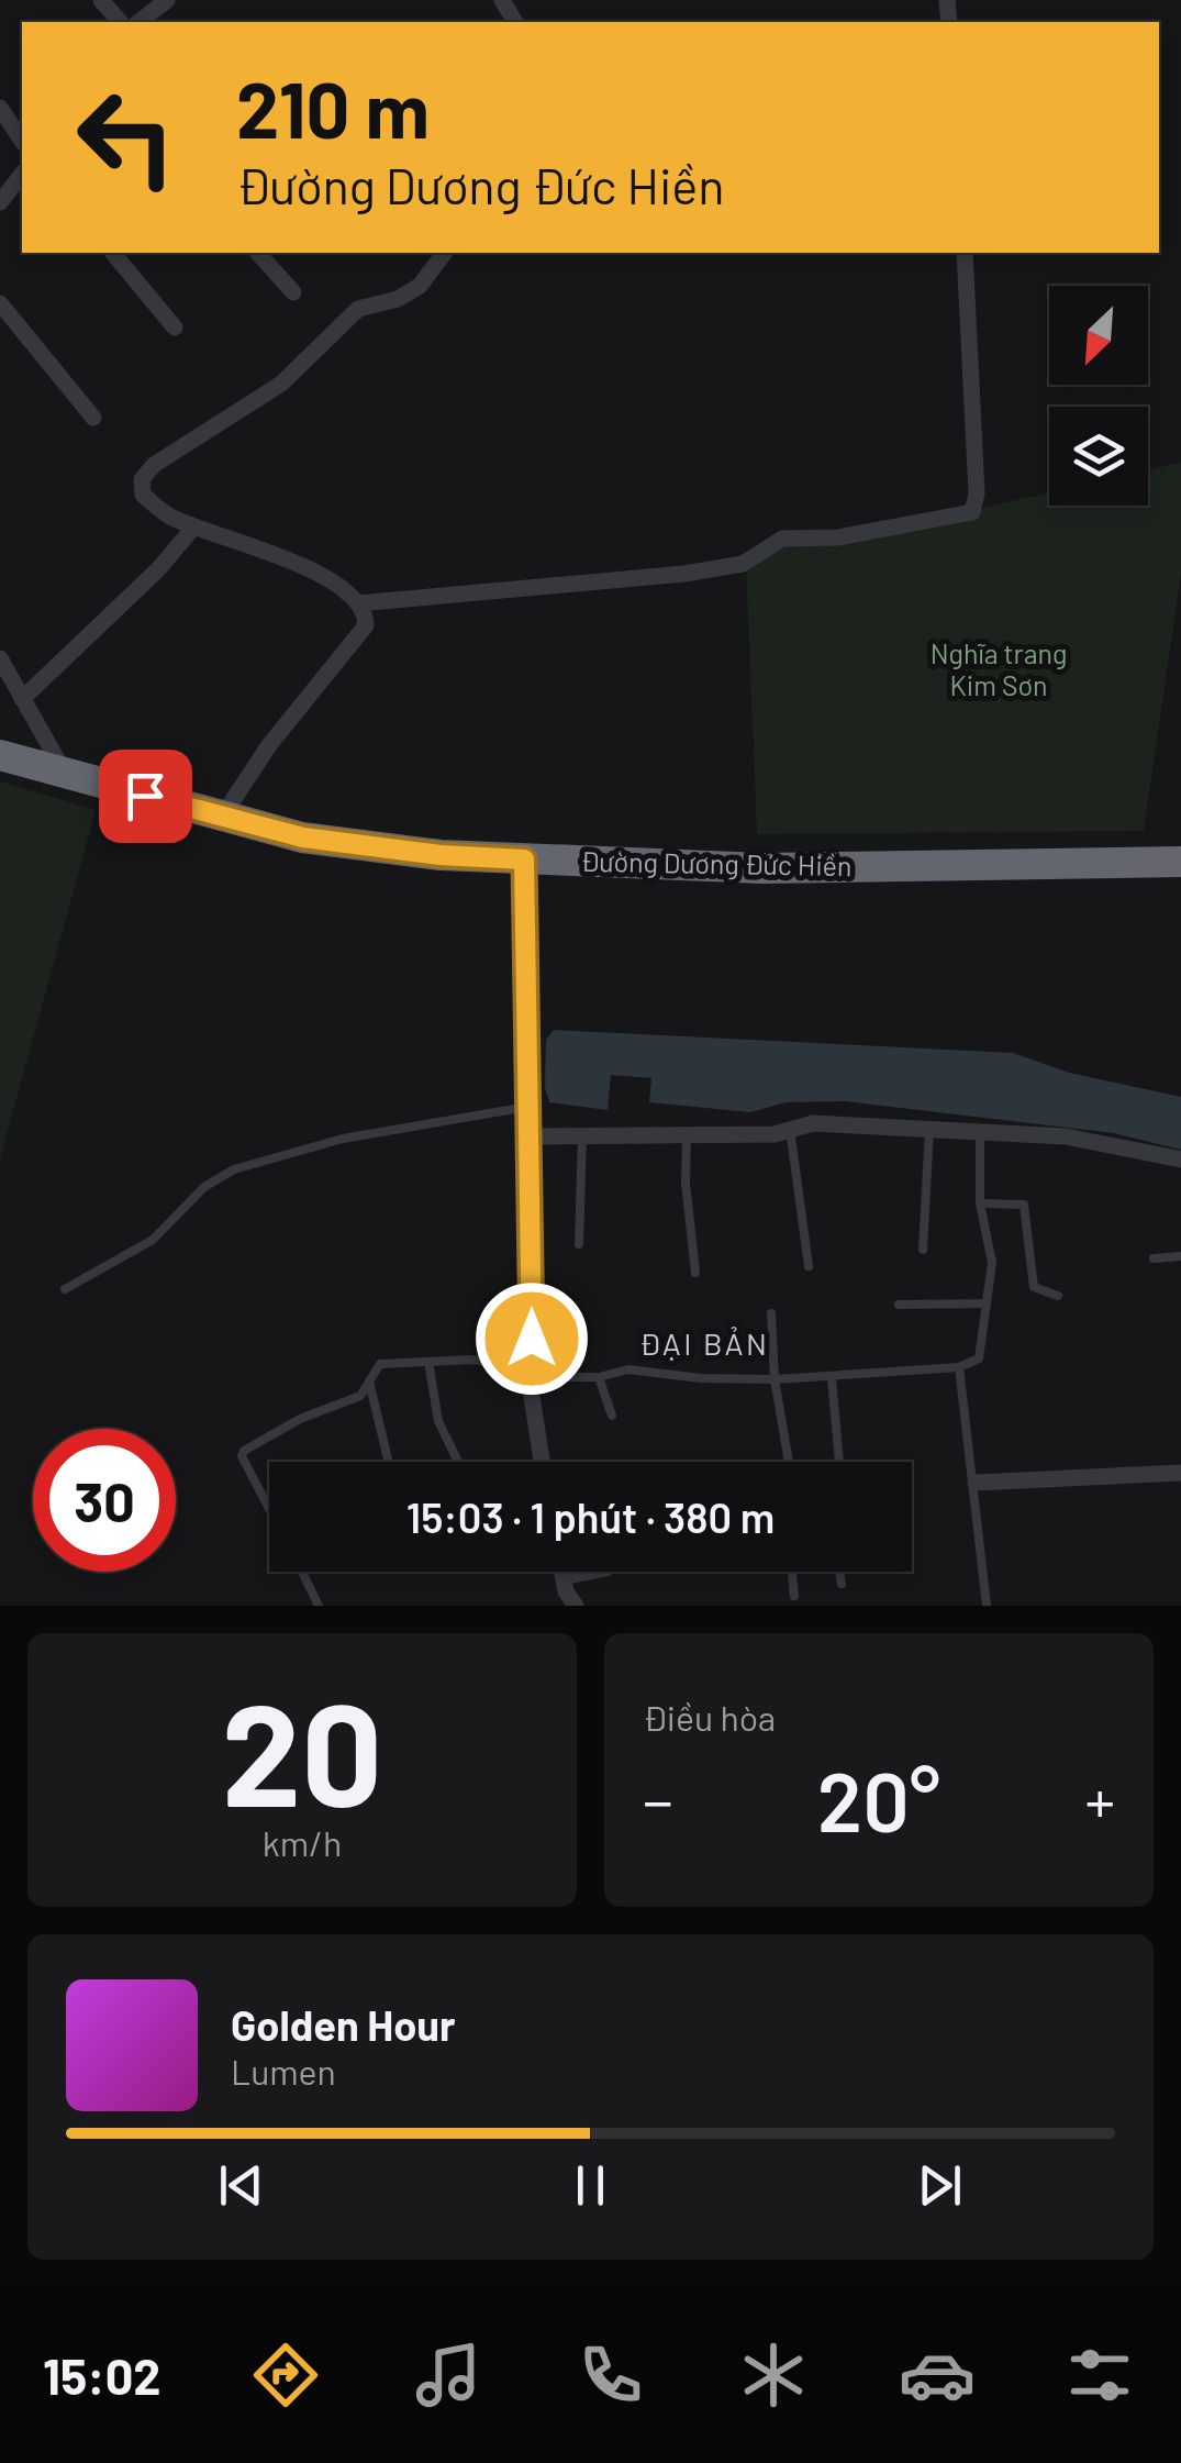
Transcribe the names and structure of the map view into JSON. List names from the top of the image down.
{
  "streets": {
    "highway": ["Đường Dương Đức Hiền"]
  },
  "districts": ["ĐẠI BẢN"],
  "parks": ["Nghĩa trang Kim Sơn"],
  "north": "bottom left",
  "page": {
    "turn": ["210 m", "Đường Dương Đức Hiền"],
    "limit": "30",
    "trip": "15:03 · 1 phút · 380 m",
    "tile": [
      ["20", "km/h"],
      "Điều hòa"
    ],
    "heat": ["−", "20°", "+"],
    "song": ["Golden Hour", "Lumen"],
    "tabs": "15:02"
  }
}
